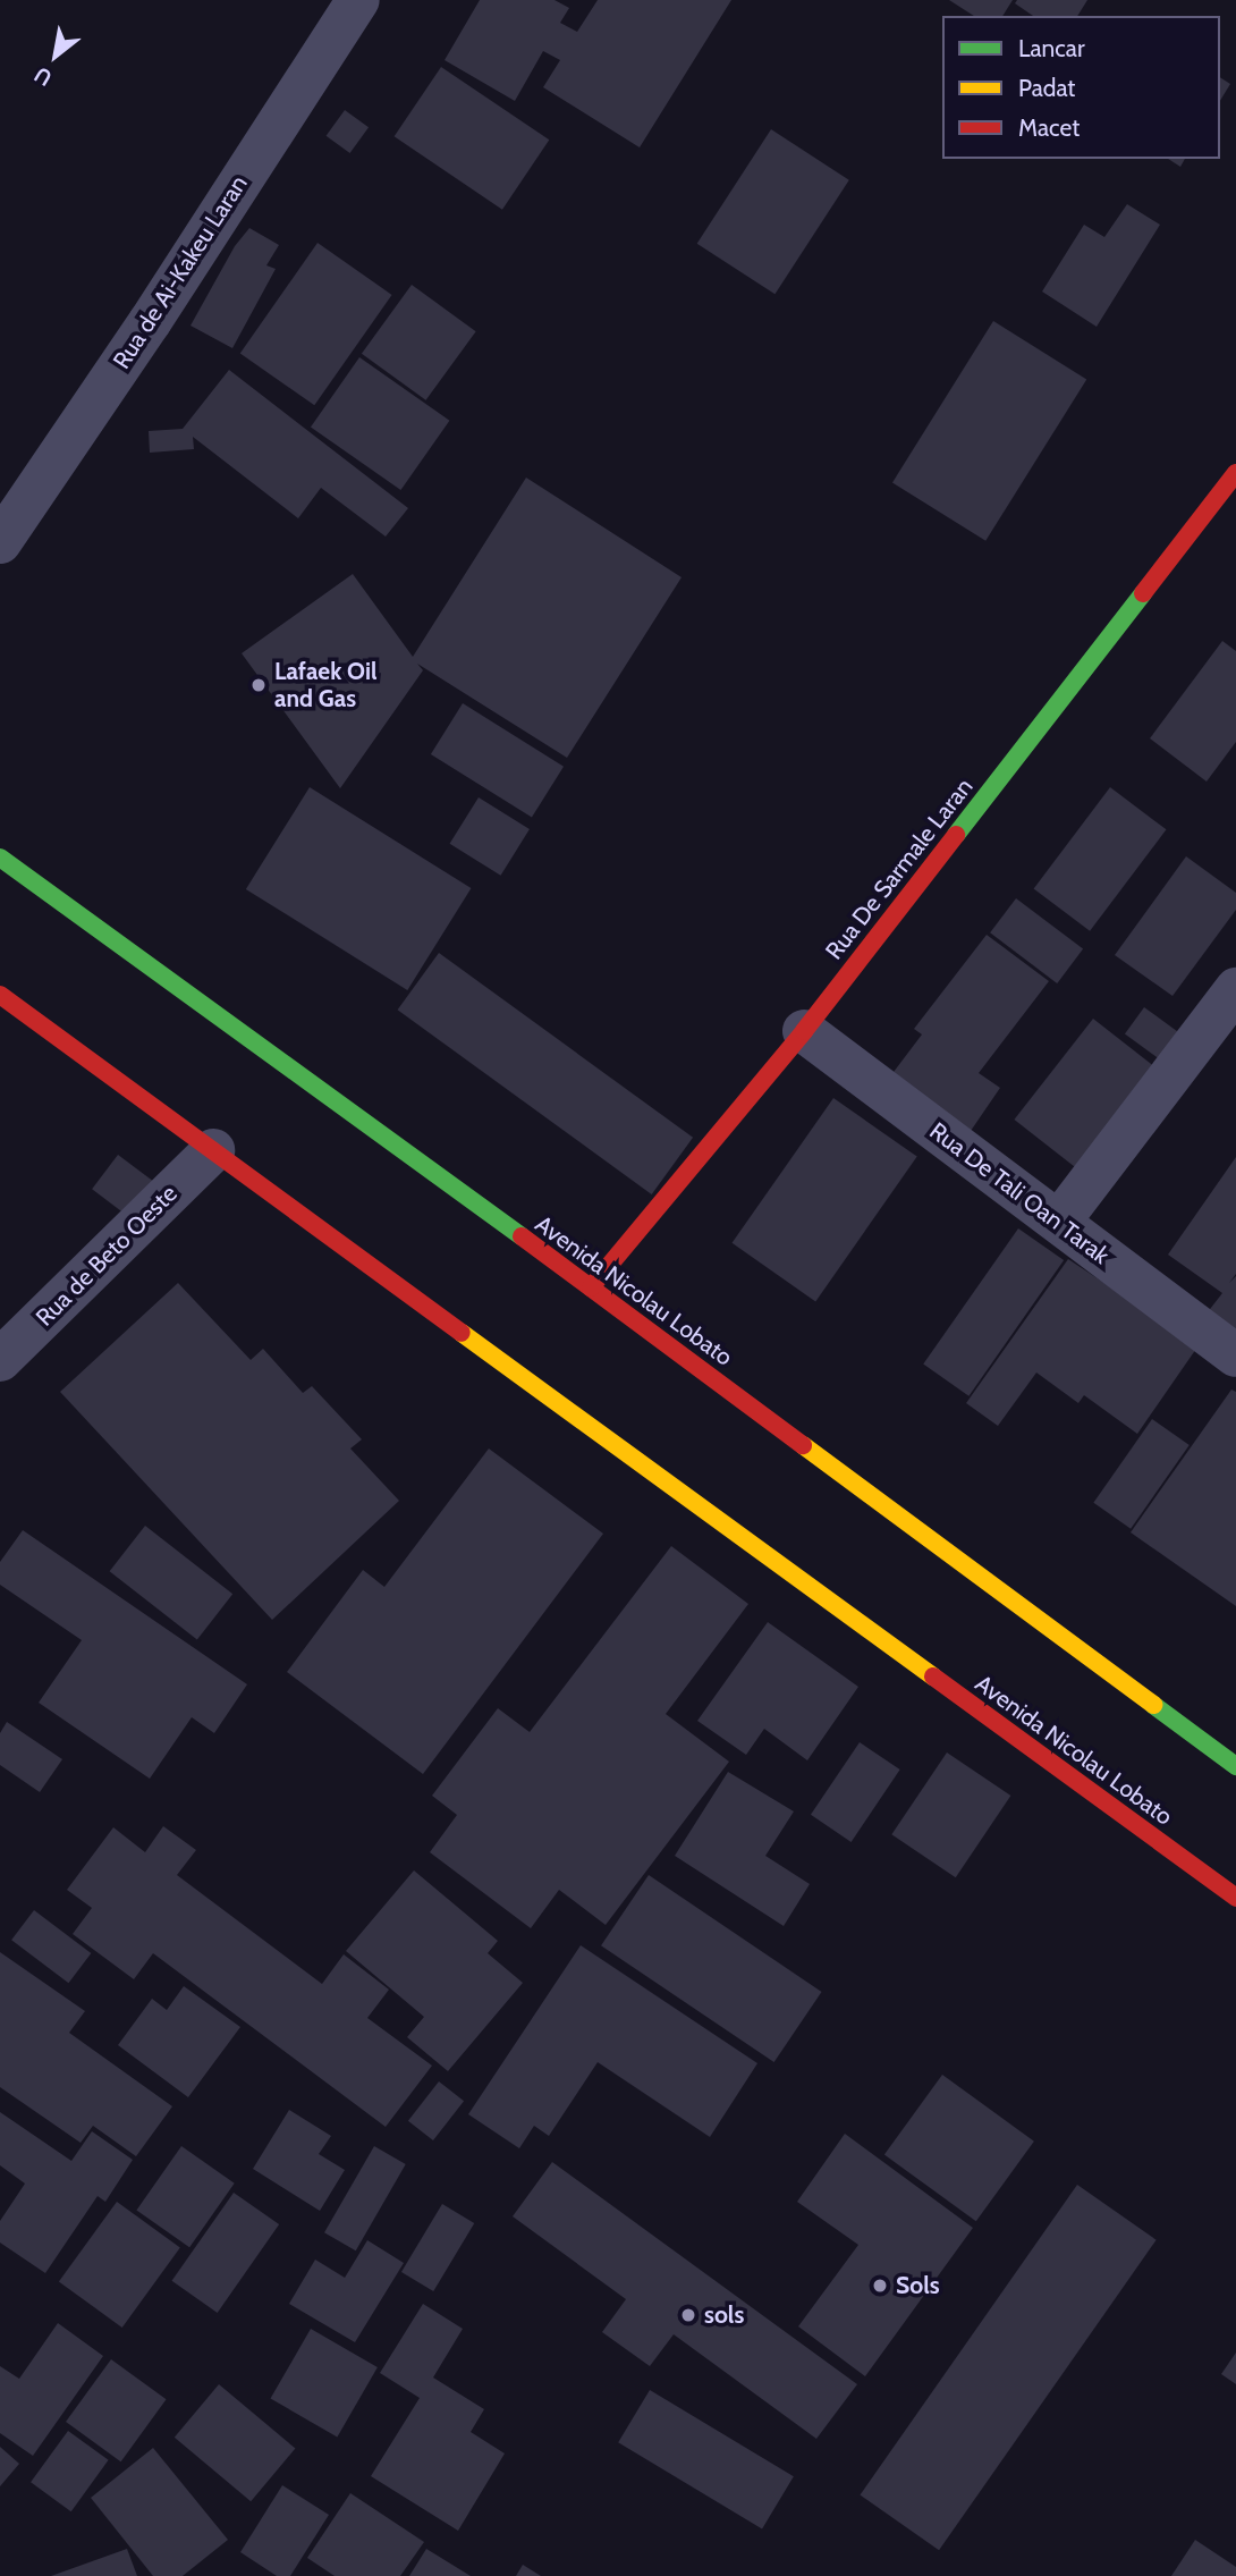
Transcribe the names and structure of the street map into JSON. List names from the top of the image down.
{
  "streets": {
    "main road": ["Rua De Sarmale Laran", "Avenida Nicolau Lobato"],
    "street": ["Rua de Ai-Kakeu Laran", "Rua De Tali Oan Tarak", "Rua de Beto Oeste"]
  },
  "crossings": [
    ["Rua De Sarmale Laran", "Rua De Tali Oan Tarak"],
    ["Rua De Sarmale Laran", "Avenida Nicolau Lobato"],
    ["Rua de Beto Oeste", "Avenida Nicolau Lobato"]
  ],
  "places": ["Lafaek Oil and Gas", "Sols", "sols"],
  "legend": ["Lancar", "Padat", "Macet"],
  "north": "bottom left"
}
